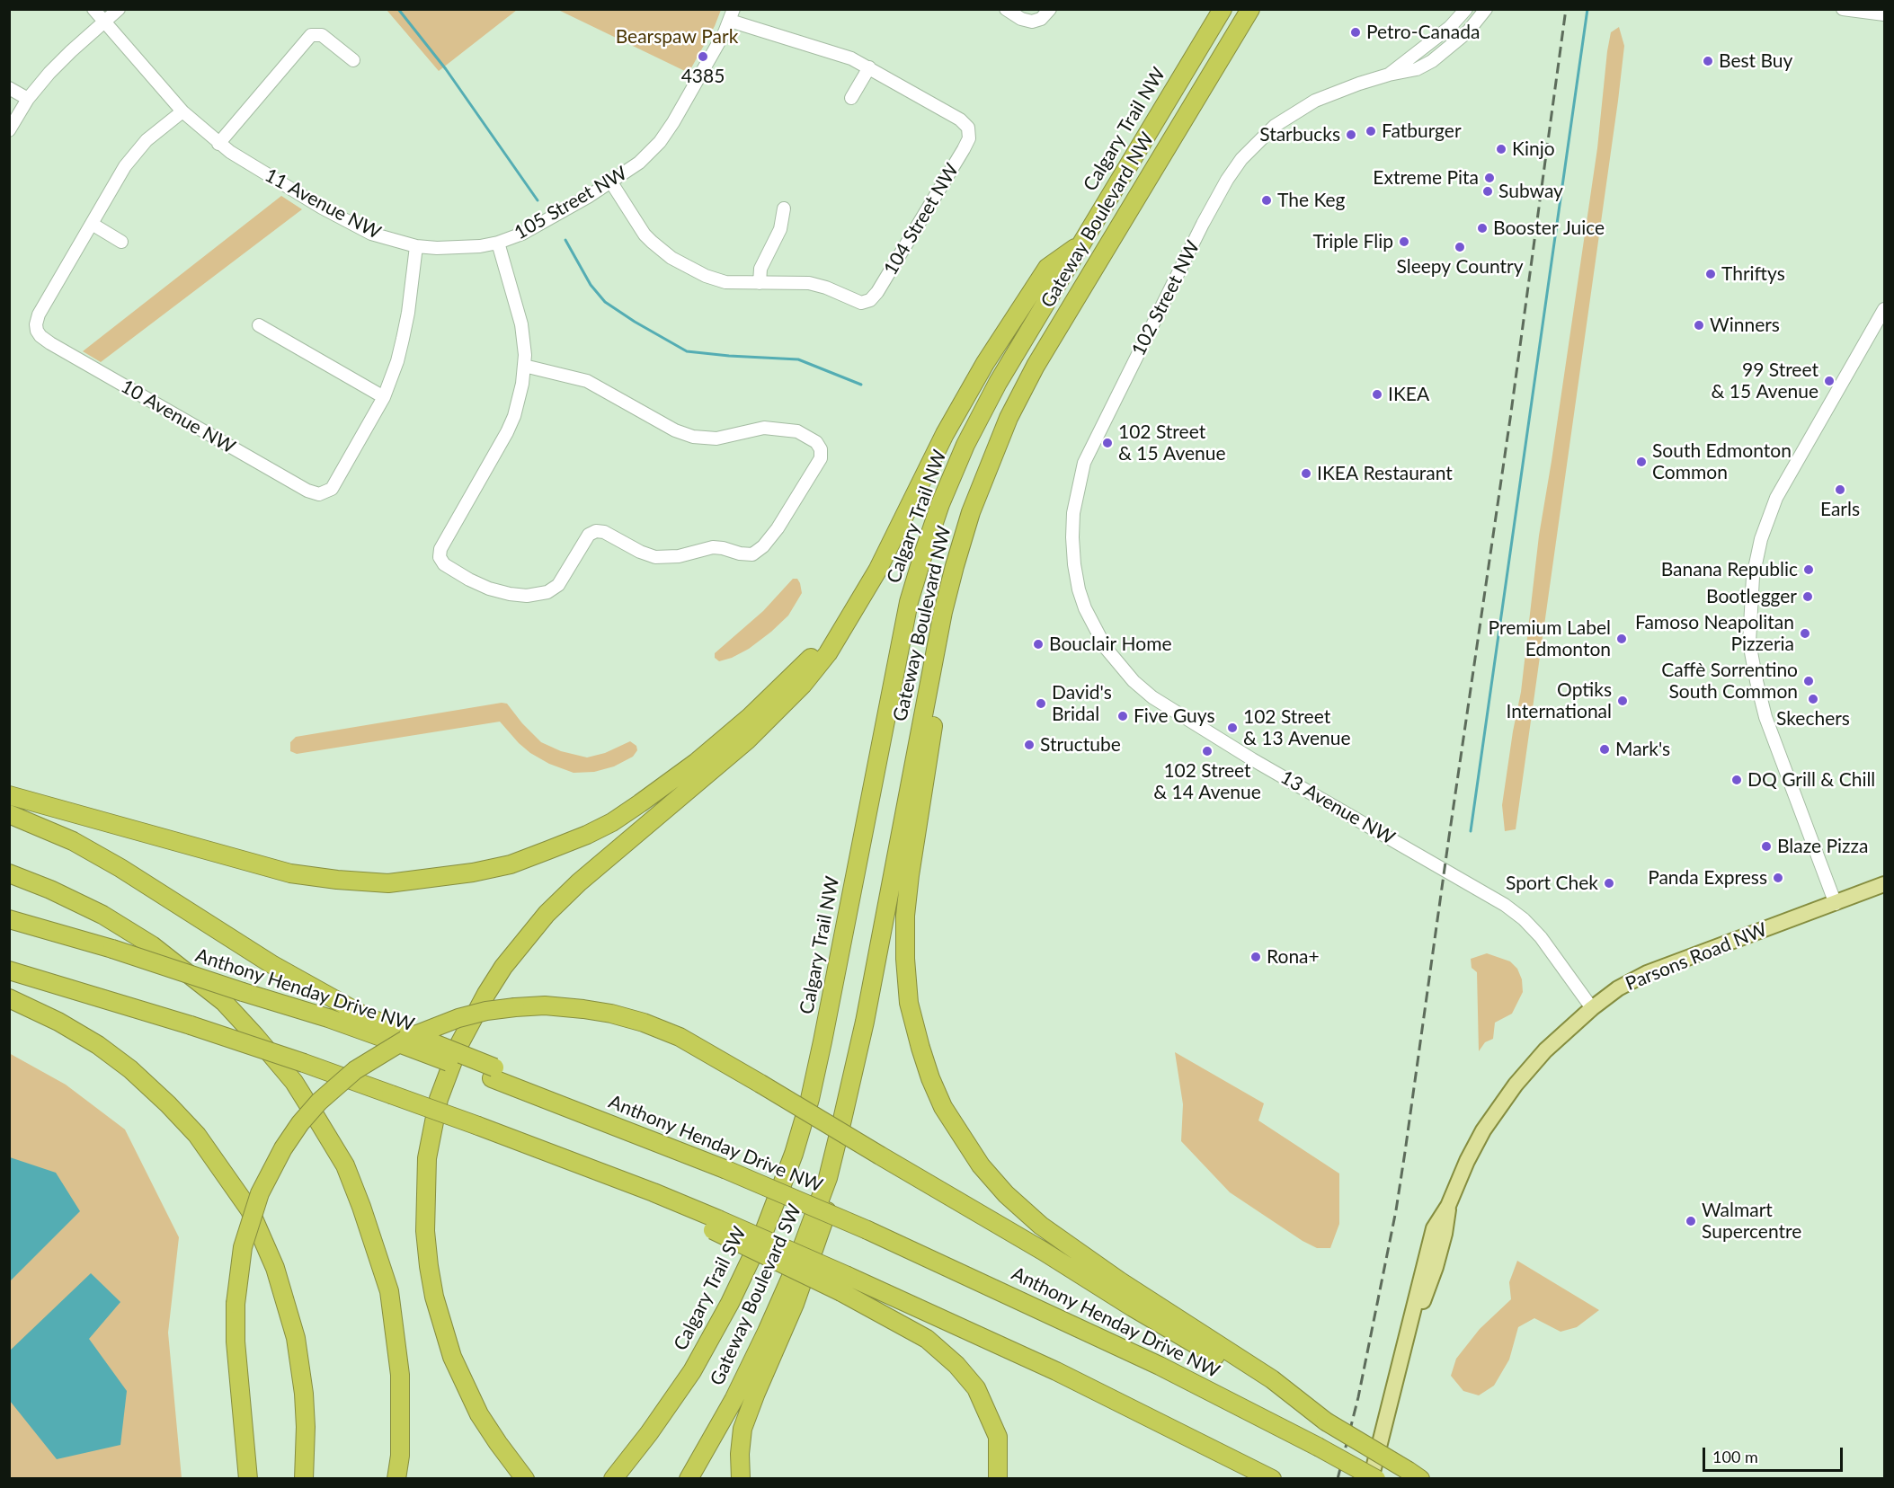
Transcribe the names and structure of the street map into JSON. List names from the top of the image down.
{
  "streets": {
    "highway": [
      "Calgary Trail NW",
      "Gateway Boulevard NW",
      "Anthony Henday Drive NW",
      "Calgary Trail SW",
      "Gateway Boulevard SW"
    ],
    "main road": ["Parsons Road NW"],
    "street": [
      "105 Street NW",
      "11 Avenue NW",
      "104 Street NW",
      "102 Street NW",
      "10 Avenue NW",
      "13 Avenue NW"
    ]
  },
  "crossings": [
    ["Calgary Trail NW", "Calgary Trail SW"],
    ["105 Street NW", "11 Avenue NW"],
    ["Gateway Boulevard NW", "Gateway Boulevard SW"],
    ["102 Street NW", "13 Avenue NW"],
    ["13 Avenue NW", "Parsons Road NW"]
  ],
  "parks": ["Bearspaw Park"],
  "places": [
    "Petro-Canada",
    "4385",
    "Best Buy",
    "Fatburger",
    "Starbucks",
    "Kinjo",
    "Extreme Pita",
    "Subway",
    "The Keg",
    "Booster Juice",
    "Triple Flip",
    "Sleepy Country",
    "Thriftys",
    "Winners",
    "99 Street & 15 Avenue",
    "IKEA",
    "102 Street & 15 Avenue",
    "South Edmonton Common",
    "IKEA Restaurant",
    "Earls",
    "Banana Republic",
    "Bootlegger",
    "Famoso Neapolitan Pizzeria",
    "Premium Label Edmonton",
    "Bouclair Home",
    "Caffè Sorrentino South Common",
    "Skechers",
    "Optiks International",
    "David's Bridal",
    "Five Guys",
    "102 Street & 13 Avenue",
    "Structube",
    "Mark's",
    "102 Street & 14 Avenue",
    "DQ Grill & Chill",
    "Blaze Pizza",
    "Panda Express",
    "Sport Chek",
    "Rona+",
    "Walmart Supercentre"
  ],
  "scale_bar": "100 m"
}
